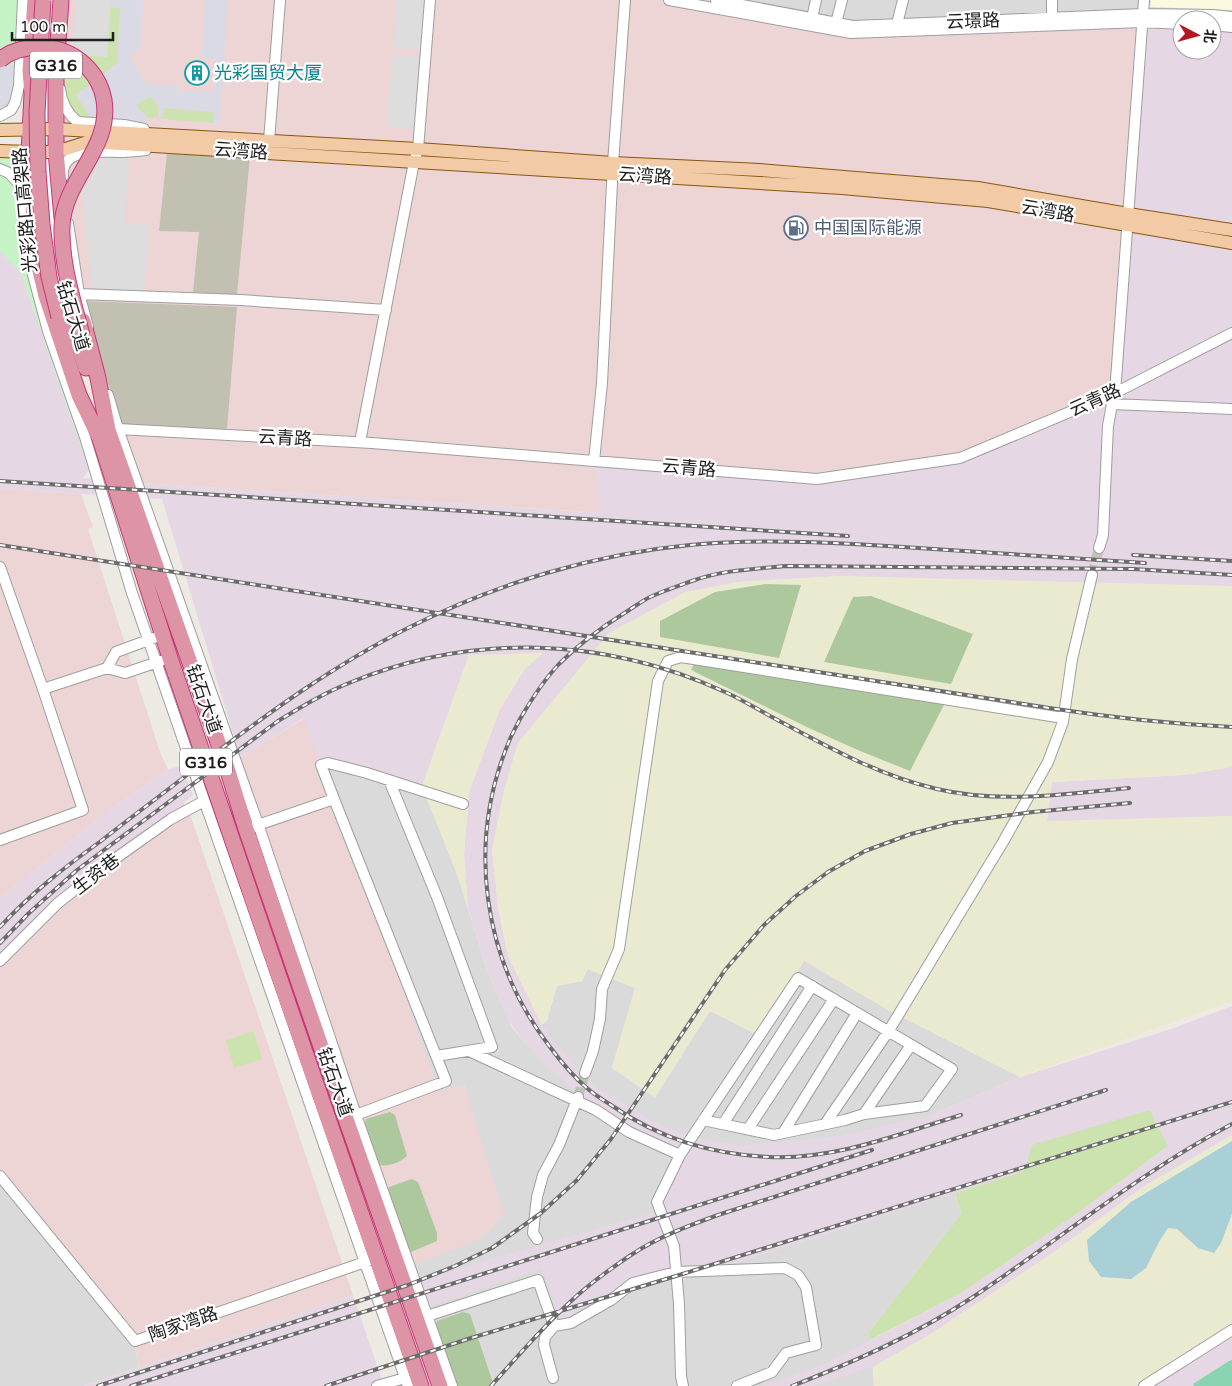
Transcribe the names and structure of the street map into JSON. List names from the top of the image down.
{
  "streets": {
    "highway": ["G316", "光彩路口高架路", "钻石大道"],
    "main road": ["云湾路"],
    "street": [
      "云璟路",
      "云青路",
      "生资巷",
      "陶家湾路"
    ]
  },
  "crossings": [
    ["G316", "云湾路"],
    ["G316", "钻石大道"],
    ["云湾路", "钻石大道"],
    ["光彩路口高架路", "钻石大道"],
    ["光彩路口高架路", "云青路"],
    ["钻石大道", "云青路"],
    ["钻石大道", "陶家湾路"]
  ],
  "places": {
    "building": ["光彩国贸大厦"],
    "fuel station": ["中国国际能源"]
  },
  "scale_bar": "100 m",
  "north": "right"
}
